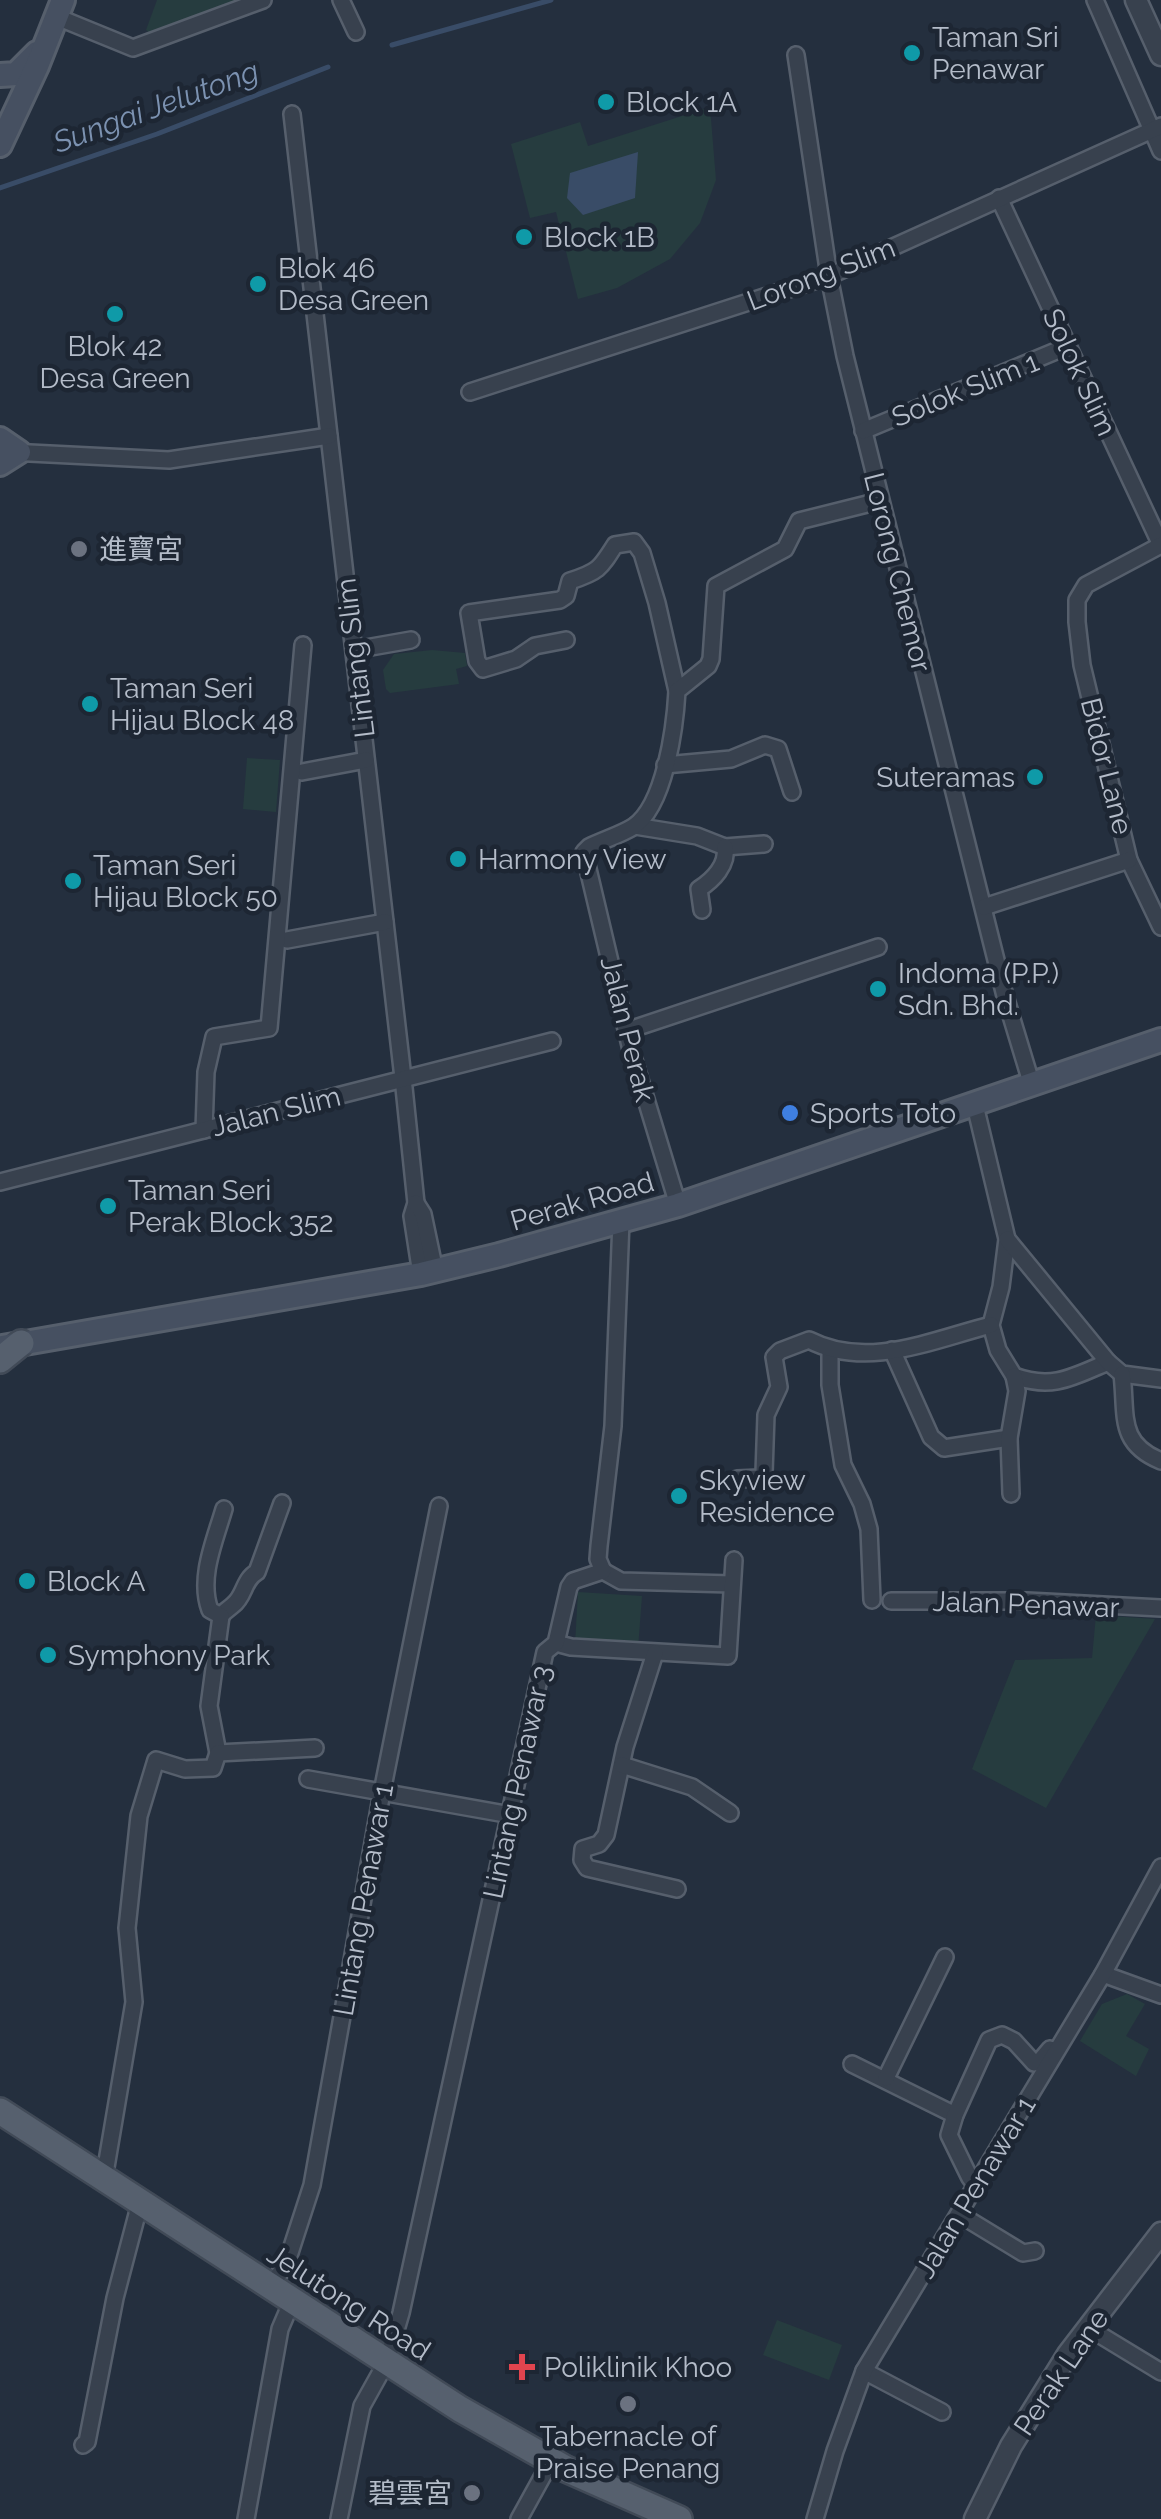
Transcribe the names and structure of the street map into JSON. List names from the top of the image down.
{
  "streets": {
    "main road": ["Perak Road", "Jelutong Road"],
    "street": [
      "Lorong Slim",
      "Solok Slim",
      "Solok Slim 1",
      "Lorong Chemor",
      "Lintang Slim",
      "Bidor Lane",
      "Jalan Perak",
      "Jalan Slim",
      "Jalan Penawar",
      "Lintang Penawar 3",
      "Lintang Penawar 1",
      "Jalan Penawar 1",
      "Perak Lane"
    ]
  },
  "crossings": [
    ["Lorong Slim", "Solok Slim"],
    ["Lorong Slim", "Lorong Chemor"],
    ["Solok Slim", "Solok Slim 1"],
    ["Solok Slim", "Bidor Lane"],
    ["Solok Slim 1", "Lorong Chemor"],
    ["Lorong Chemor", "Perak Road"],
    ["Lintang Slim", "Jalan Slim"],
    ["Lintang Slim", "Perak Road"],
    ["Jalan Perak", "Perak Road"],
    ["Lintang Penawar 3", "Jelutong Road"],
    ["Lintang Penawar 1", "Jelutong Road"]
  ],
  "water": ["Sungai Jelutong"],
  "places": {
    "other": [
      "Taman Sri Penawar",
      "Block 1A",
      "Block 1B",
      "Blok 46 Desa Green",
      "Blok 42 Desa Green",
      "進寶宮",
      "Taman Seri Hijau Block 48",
      "Suteramas",
      "Harmony View",
      "Taman Seri Hijau Block 50",
      "Indoma (P.P.) Sdn. Bhd.",
      "Sports Toto",
      "Taman Seri Perak Block 352",
      "Skyview Residence",
      "Block A",
      "Symphony Park",
      "Tabernacle of Praise Penang",
      "碧雲宮"
    ],
    "health": ["Poliklinik Khoo"]
  }
}
